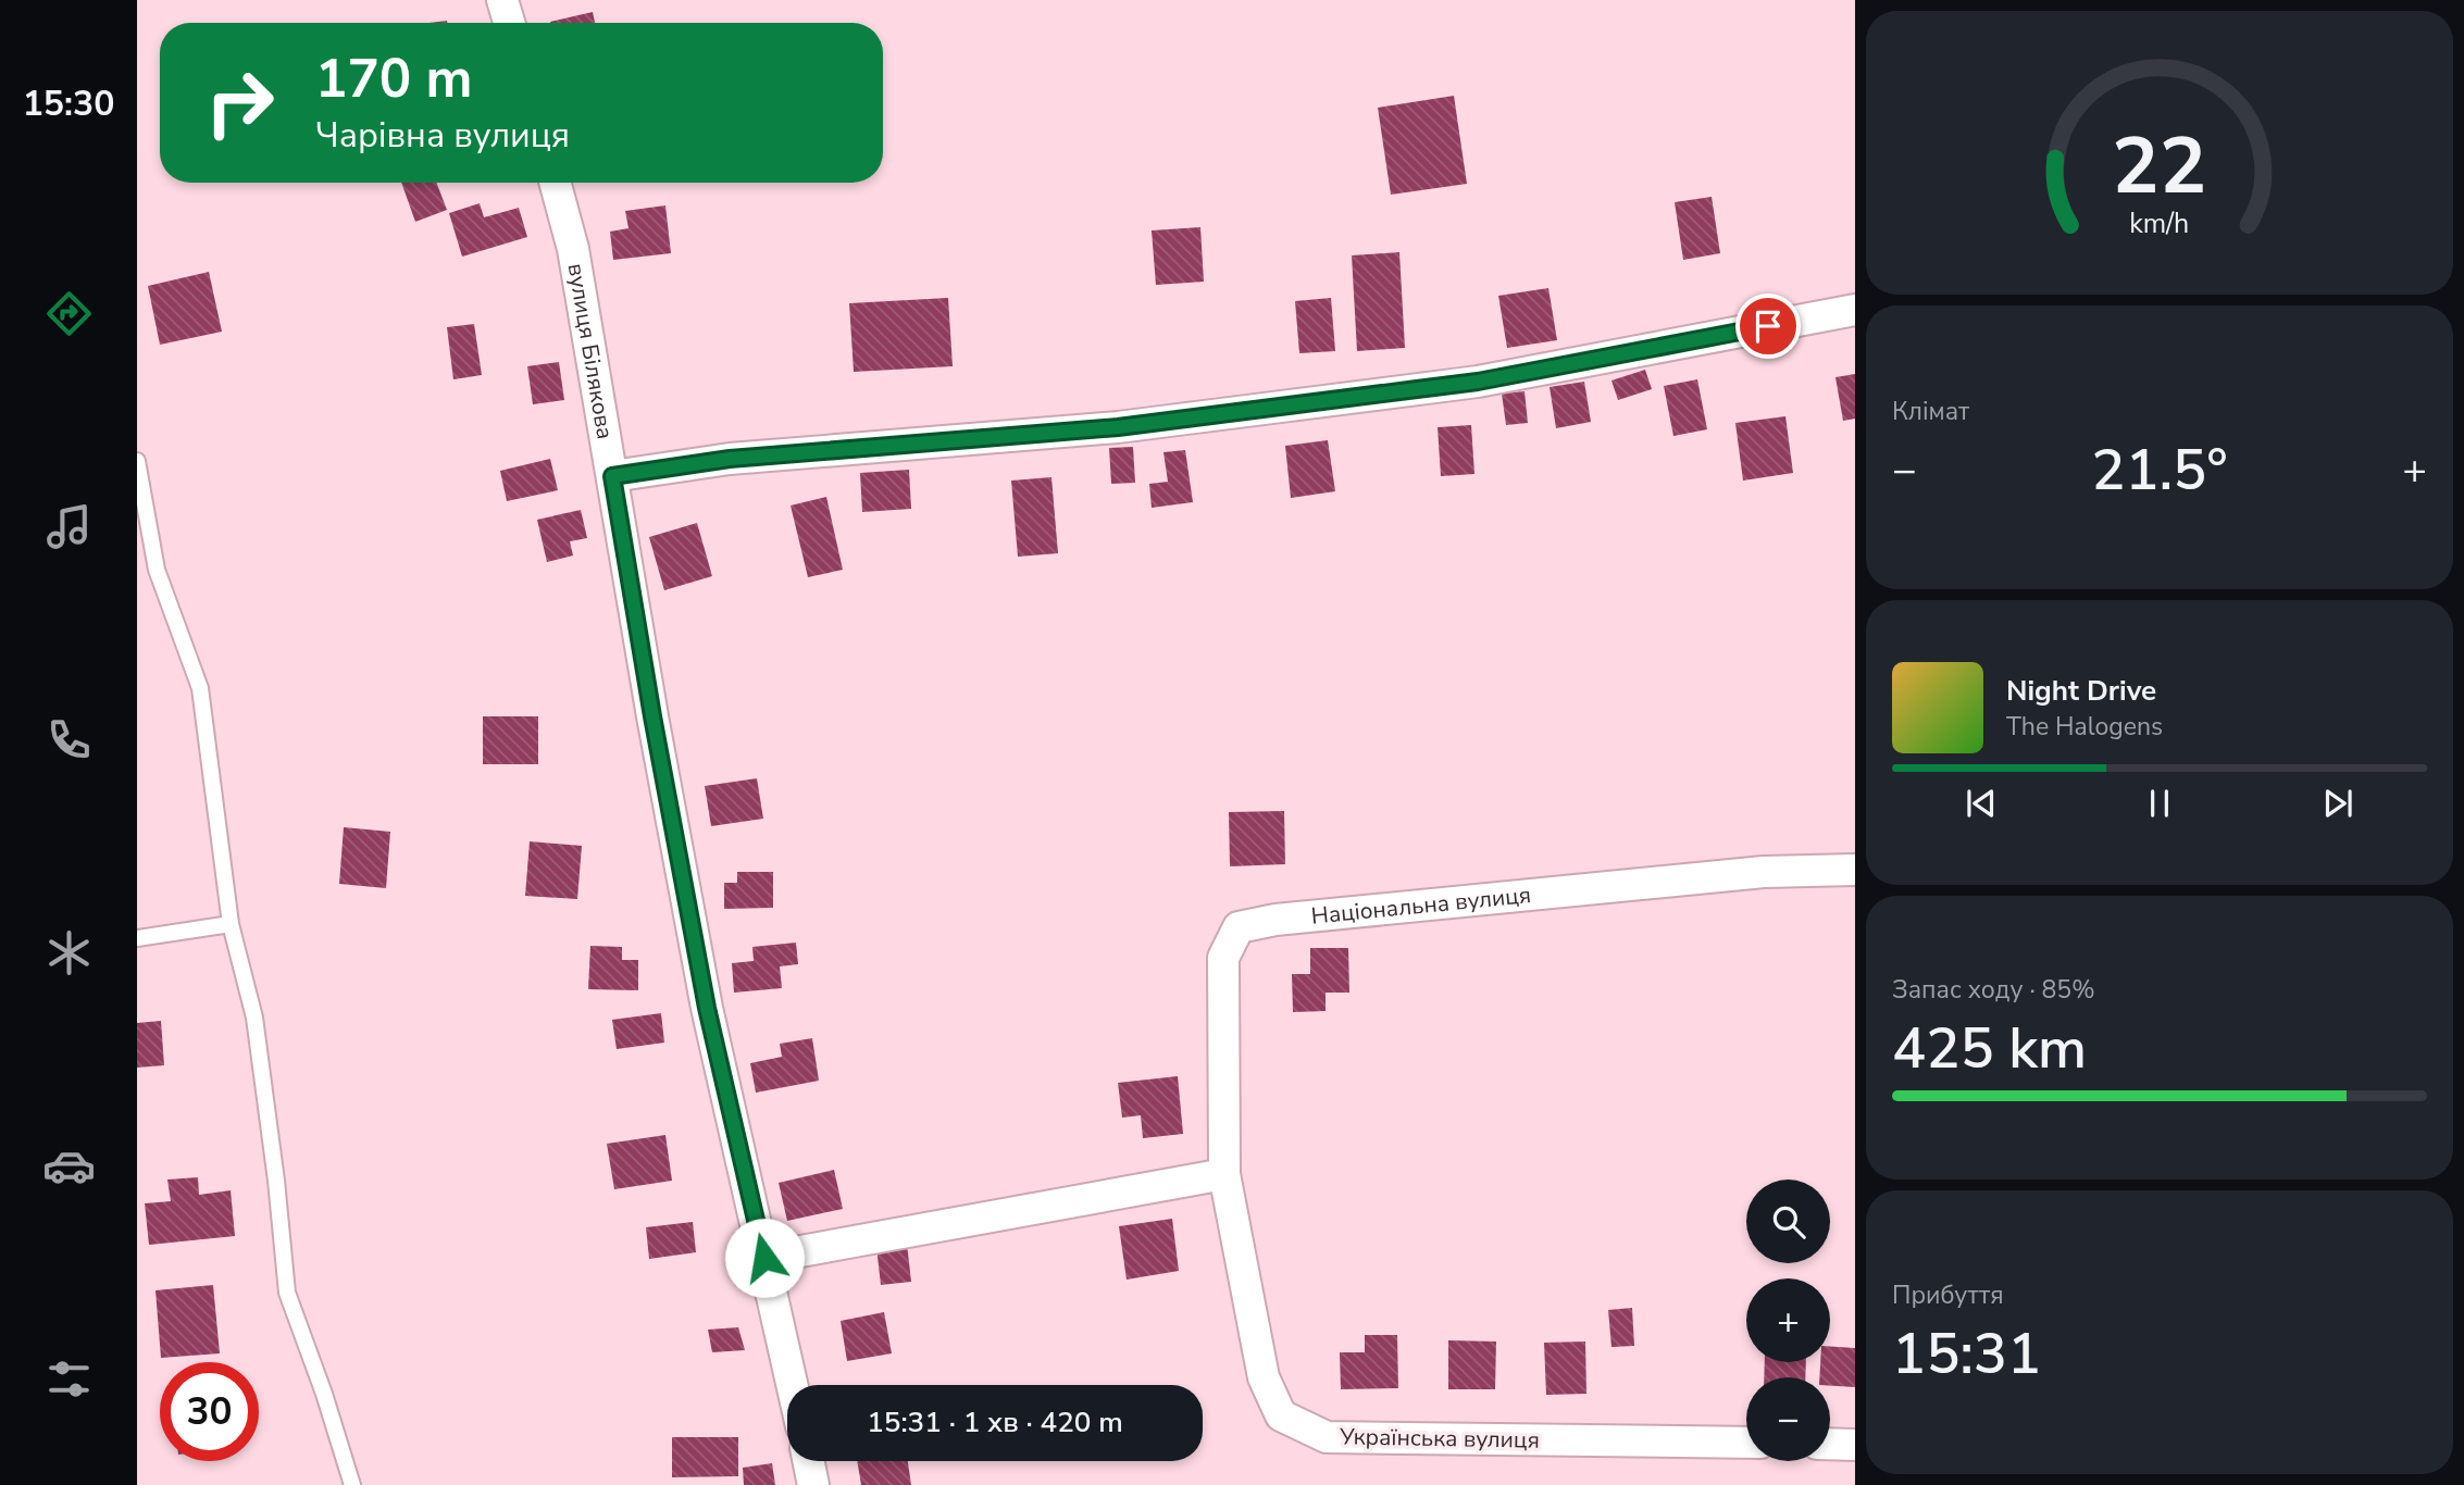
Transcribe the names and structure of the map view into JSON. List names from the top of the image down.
{
  "streets": {
    "street": ["вулиця Білякова", "Національна вулиця", "Українська вулиця"]
  },
  "crossings": [
    ["Національна вулиця", "Українська вулиця"]
  ],
  "page": {
    "tabs": "15:30",
    "turn": ["170 m", "Чарівна вулиця"],
    "tile": [
      "Клімат",
      ["Запас ходу · 85%", "425 km"],
      ["Прибуття", "15:31"]
    ],
    "heat": ["−", "21.5°", "+"],
    "song": ["Night Drive", "The Halogens"],
    "map_buttons": ["+", "−"],
    "limit": "30",
    "trip": "15:31 · 1 хв · 420 m",
    "gauge": ["22", "km/h"]
  }
}
